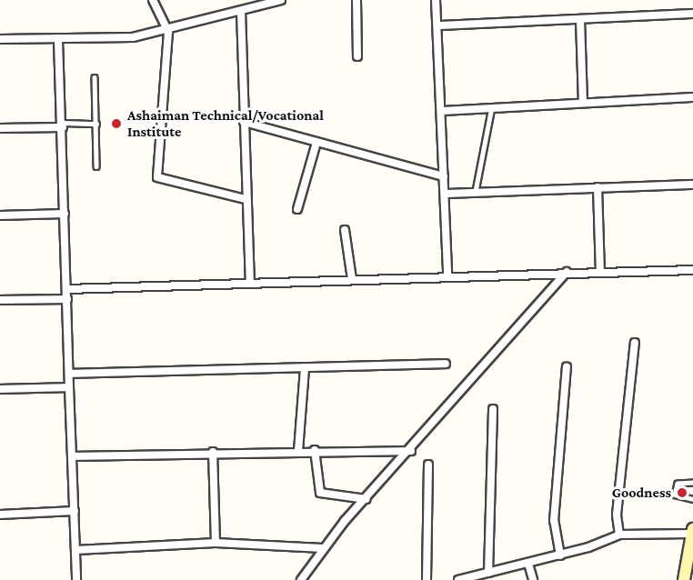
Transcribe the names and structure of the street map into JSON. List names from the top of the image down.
{
  "places": ["Ashaiman Technical/Vocational Institute", "Goodness"]
}
